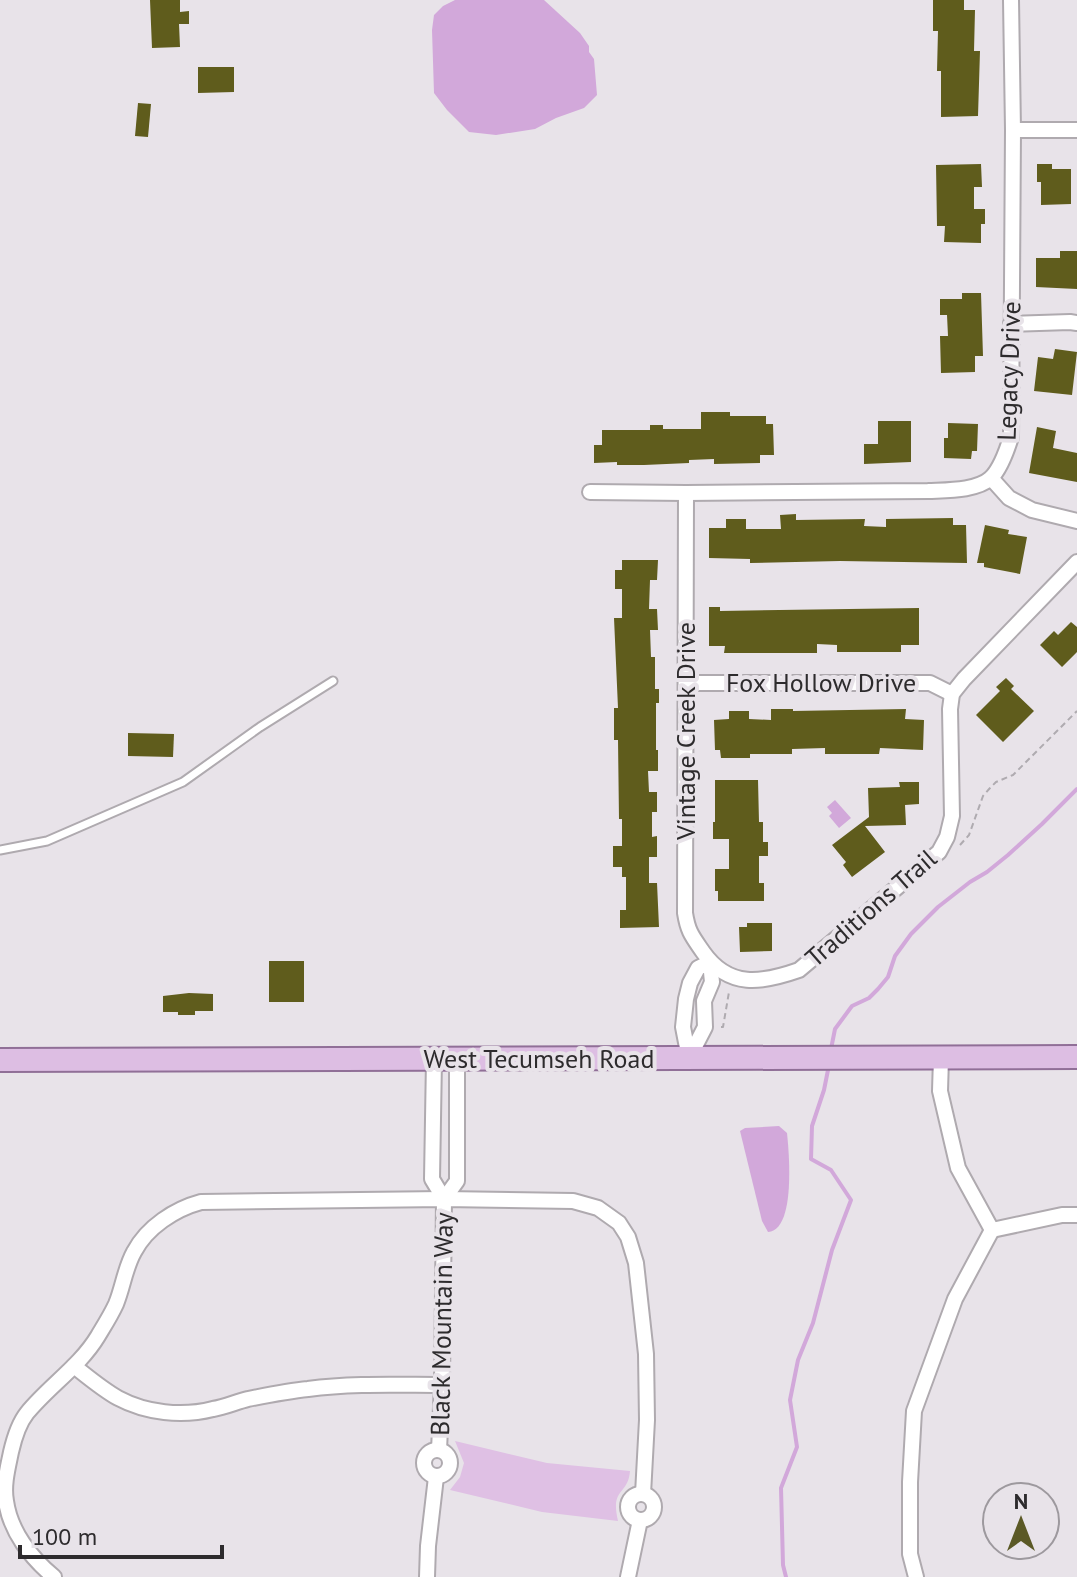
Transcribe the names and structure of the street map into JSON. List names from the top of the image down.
{
  "streets": {
    "main road": ["West Tecumseh Road"],
    "street": [
      "Legacy Drive",
      "Fox Hollow Drive",
      "Vintage Creek Drive",
      "Traditions Trail",
      "Black Mountain Way"
    ]
  },
  "crossings": [
    ["Legacy Drive", "Vintage Creek Drive"],
    ["Fox Hollow Drive", "Vintage Creek Drive"],
    ["Fox Hollow Drive", "Traditions Trail"],
    ["Vintage Creek Drive", "Traditions Trail"],
    ["West Tecumseh Road", "Black Mountain Way"]
  ],
  "scale_bar": "100 m",
  "north": "top"
}
